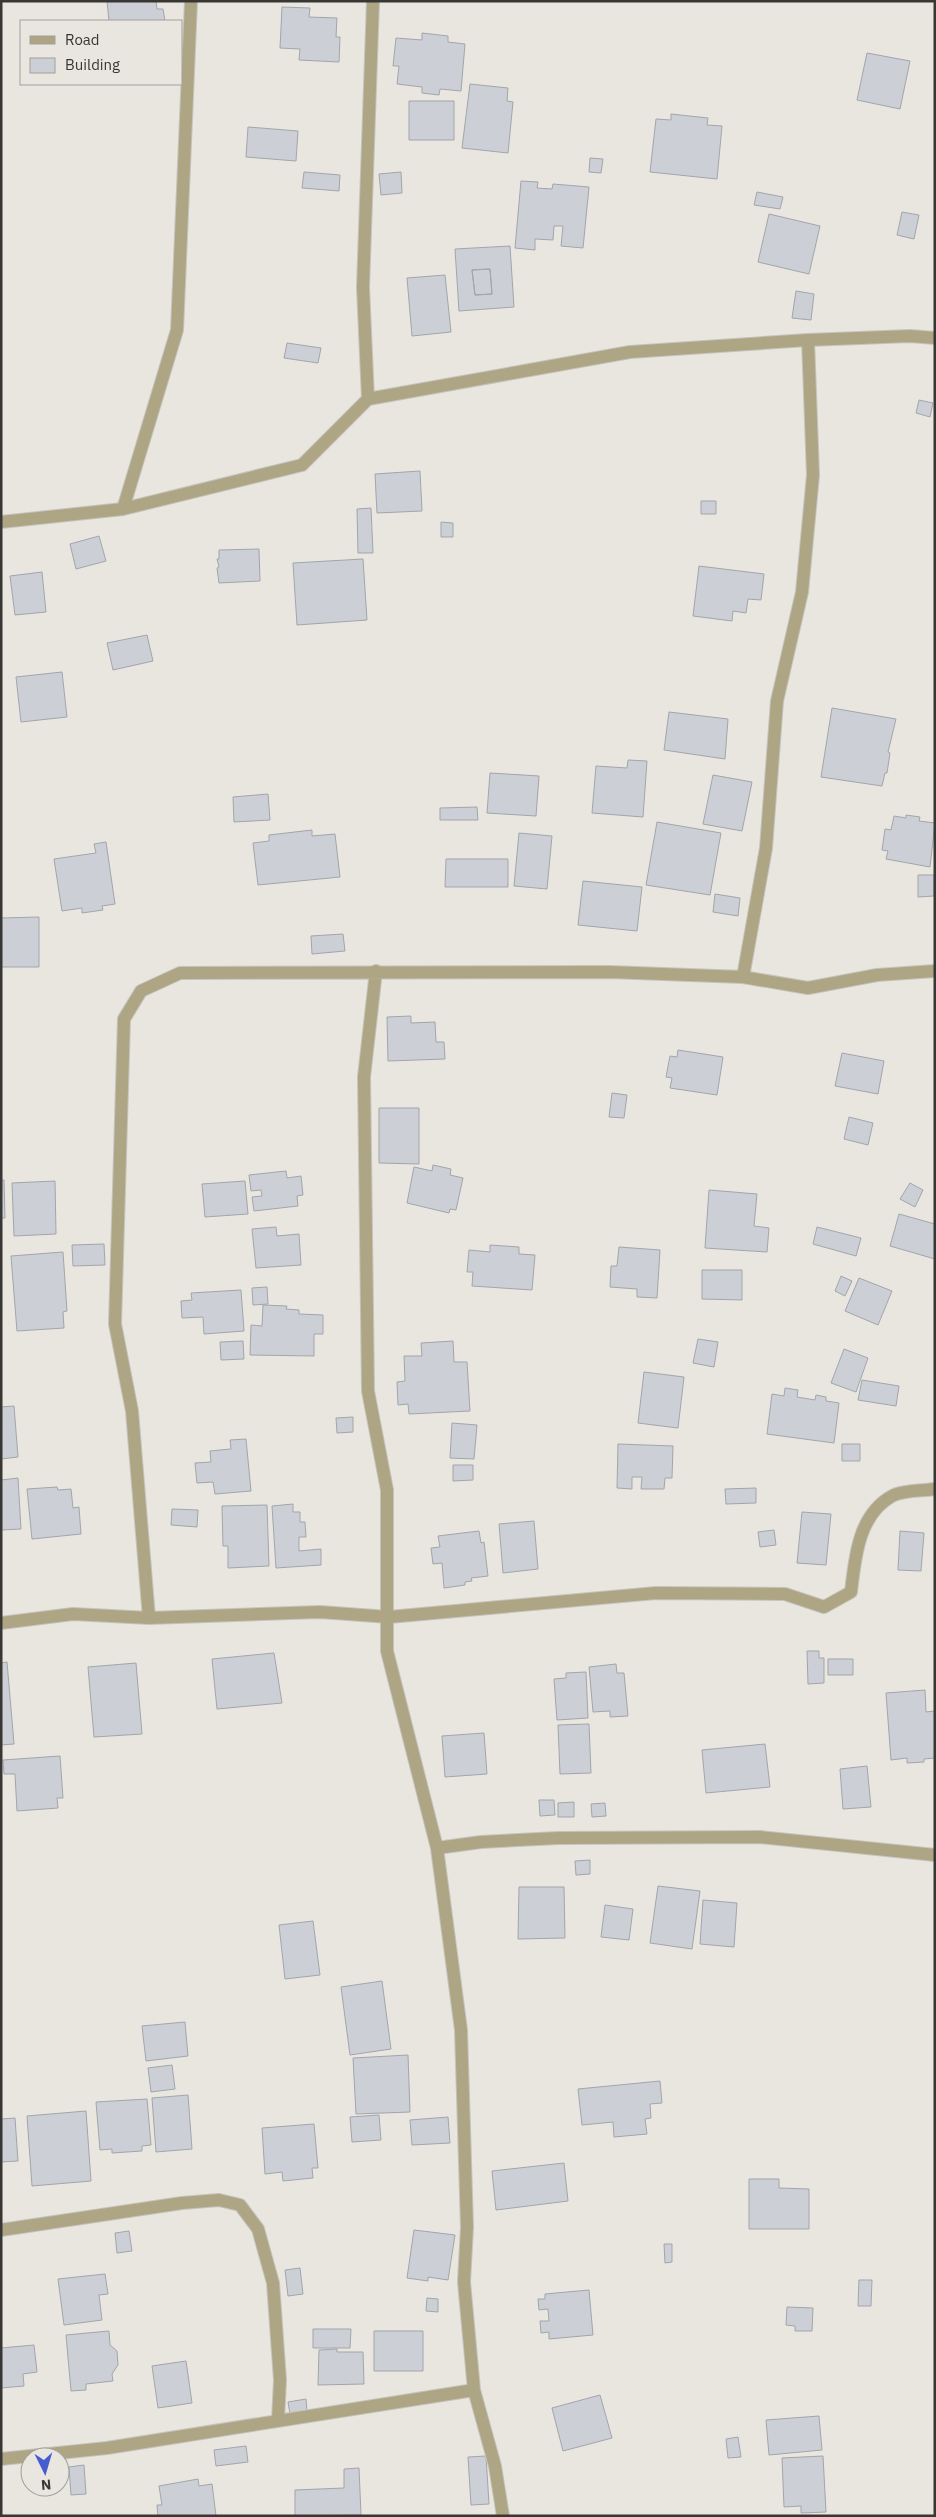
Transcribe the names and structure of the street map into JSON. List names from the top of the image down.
{
  "legend": ["Road", "Building"],
  "north": "bottom"
}
